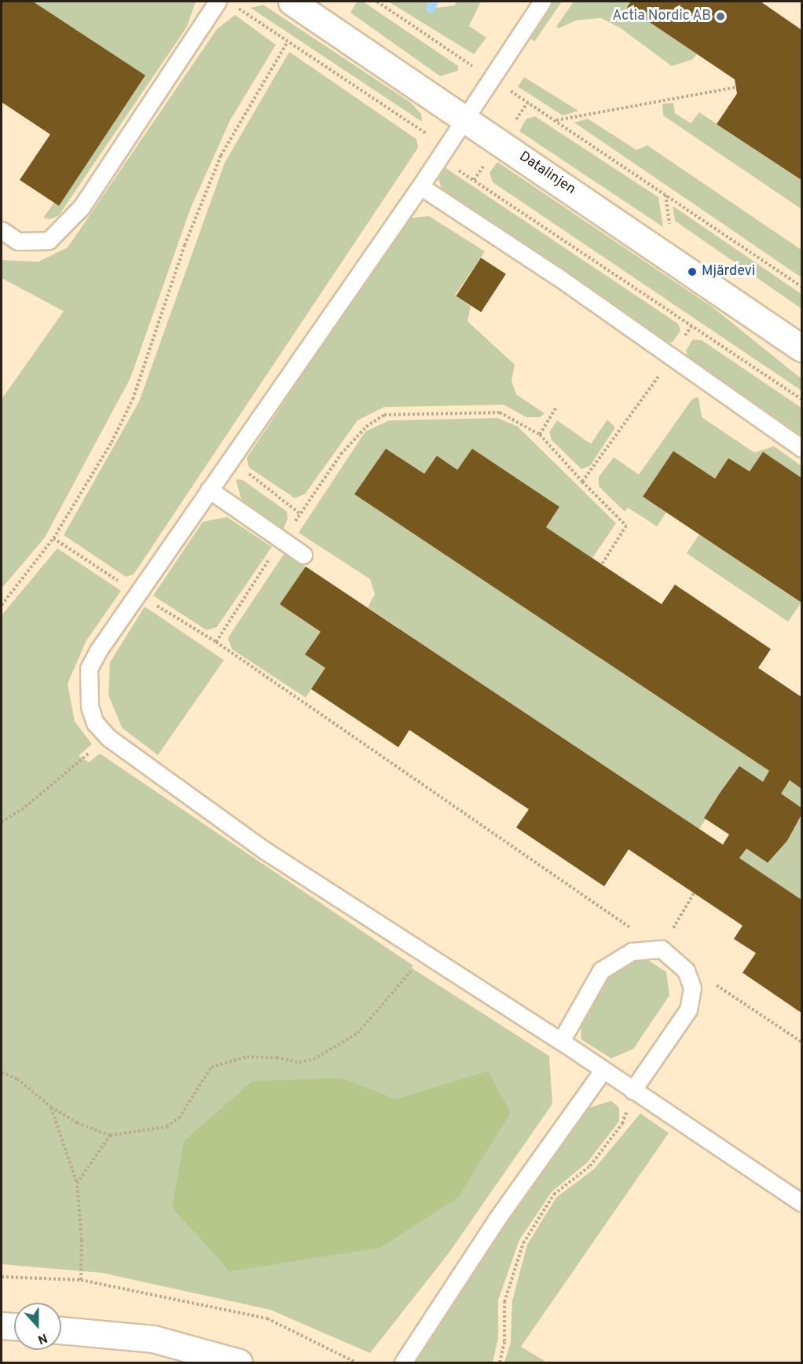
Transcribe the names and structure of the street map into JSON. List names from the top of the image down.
{
  "streets": {
    "street": ["Datalinjen"]
  },
  "places": ["Actia Nordic AB", "Mjärdevi"],
  "north": "bottom"
}
